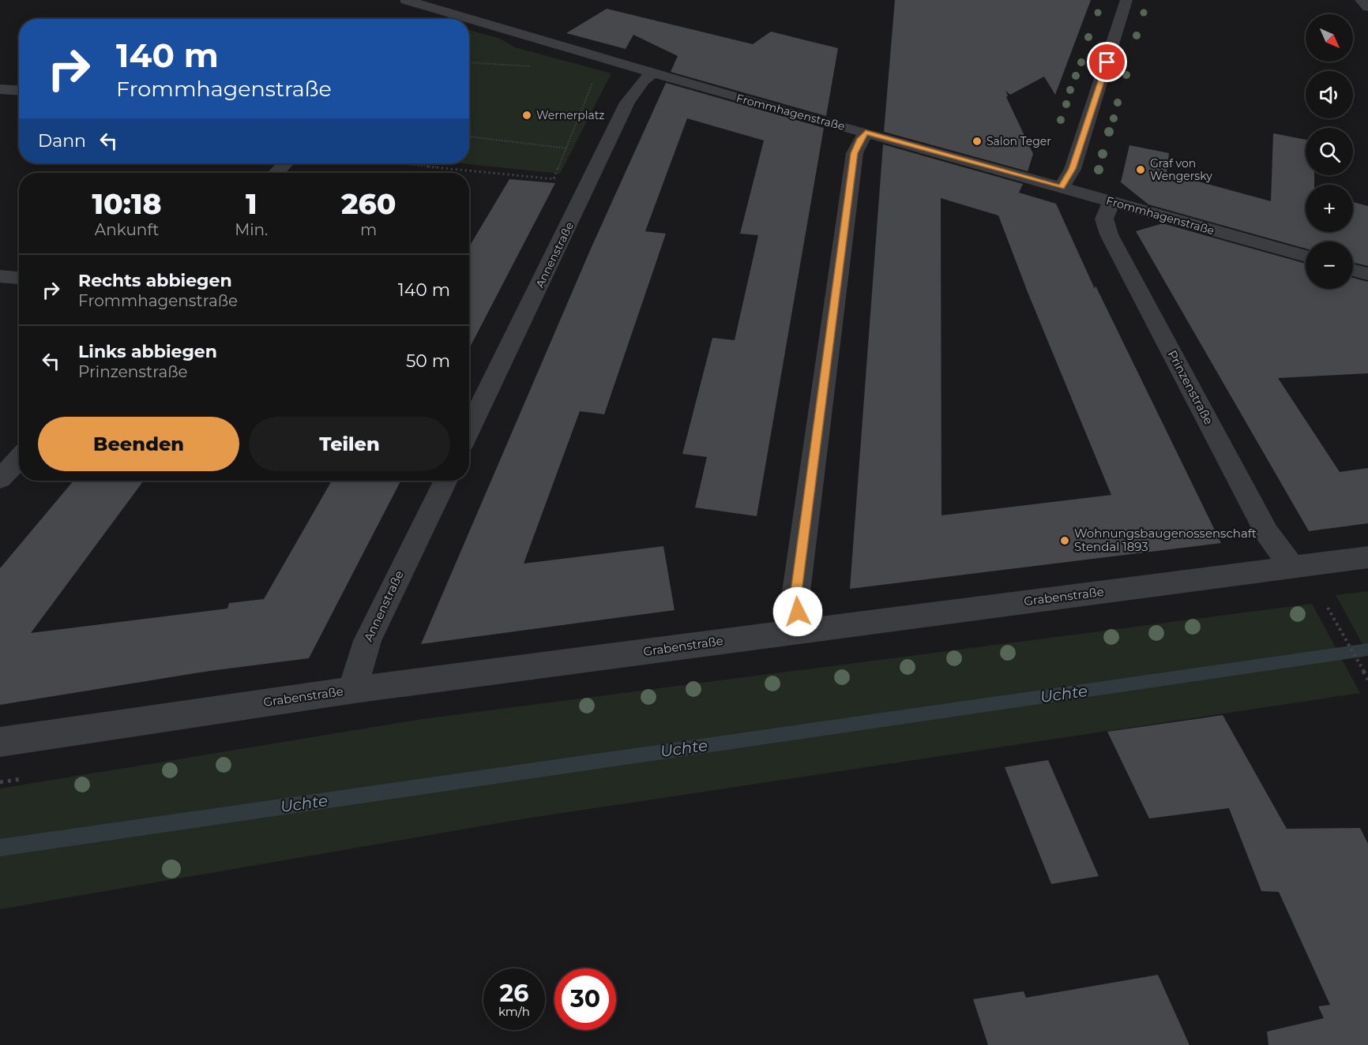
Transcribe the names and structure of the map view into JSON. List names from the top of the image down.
{
  "streets": {
    "street": [
      "Frommhagenstraße",
      "Annenstraße",
      "Prinzenstraße",
      "Grabenstraße"
    ]
  },
  "crossings": [
    ["Frommhagenstraße", "Annenstraße"],
    ["Frommhagenstraße", "Prinzenstraße"],
    ["Annenstraße", "Grabenstraße"],
    ["Prinzenstraße", "Grabenstraße"]
  ],
  "water": ["Uchte"],
  "places": [
    "Wernerplatz",
    "Salon Teger",
    "Graf von Wengersky",
    "Wohnungsbaugenossenschaft Stendal 1893"
  ],
  "north": "bottom right",
  "page": {
    "map_buttons": ["+", "−"],
    "turn": ["140 m", "Frommhagenstraße"],
    "then": "Dann",
    "eta": [
      "10:18",
      "Ankunft",
      "1",
      "Min.",
      "260",
      "m"
    ],
    "list": [
      {
        "name": "Rechts abbiegen",
        "note": "Frommhagenstraße",
        "value": "140 m"
      },
      {
        "name": "Links abbiegen",
        "note": "Prinzenstraße",
        "value": "50 m"
      }
    ],
    "buttons": ["Beenden", "Teilen"],
    "speed": "26 km/h",
    "limit": "30"
  }
}
